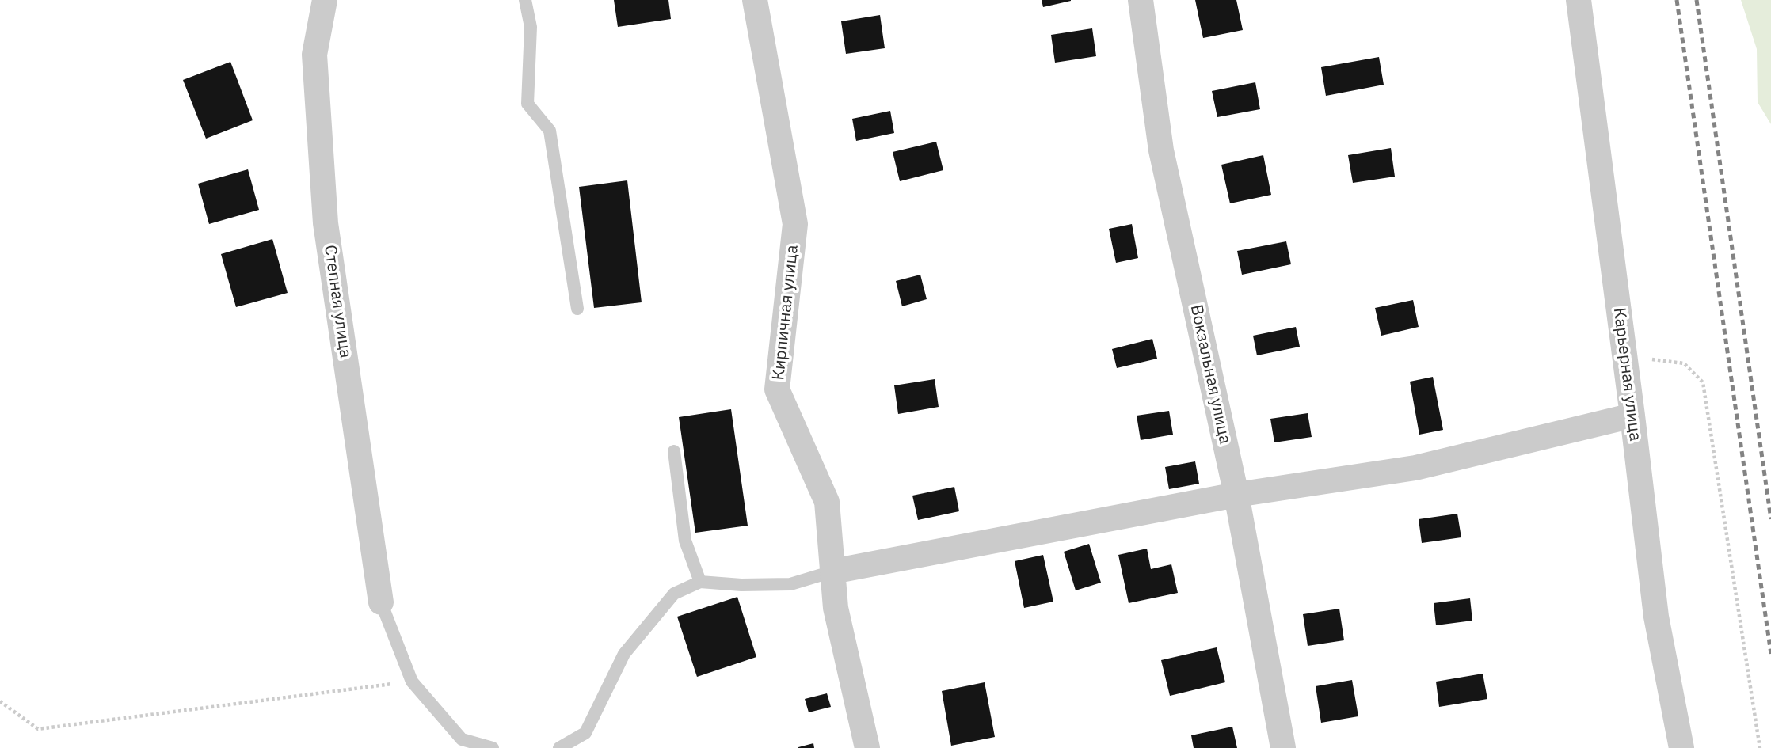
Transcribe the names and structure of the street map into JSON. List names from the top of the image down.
{
  "streets": {
    "street": [
      "Степная улица",
      "Кирпичная улица",
      "Вокзальная улица",
      "Карьерная улица"
    ]
  }
}
